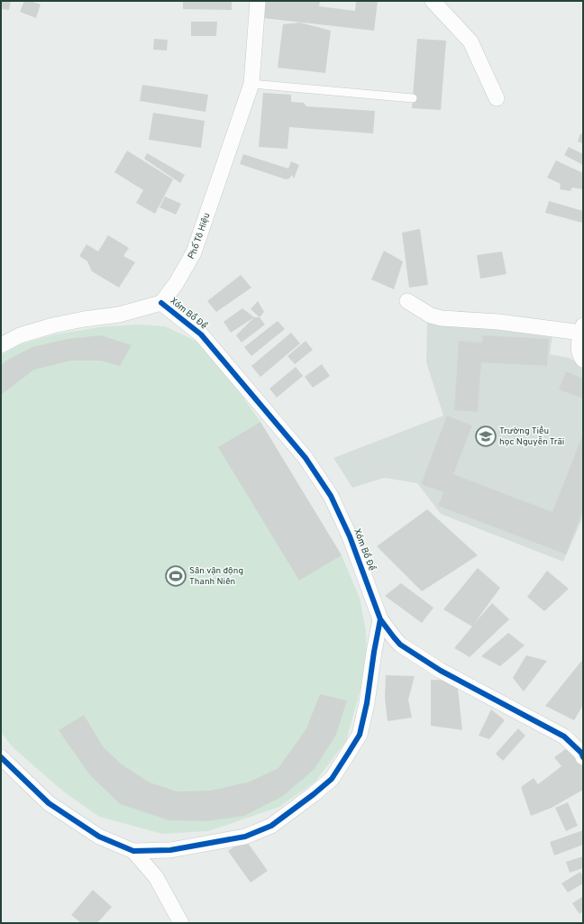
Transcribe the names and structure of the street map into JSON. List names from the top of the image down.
{
  "streets": {
    "street": ["Phố Tô Hiệu", "Xóm Bồ Đề"]
  },
  "crossings": [
    ["Phố Tô Hiệu", "Xóm Bồ Đề"]
  ],
  "places": {
    "school or university": ["Trường Tiểu học Nguyễn Trãi"],
    "sports": ["Sân vận động Thanh Niên"]
  }
}
